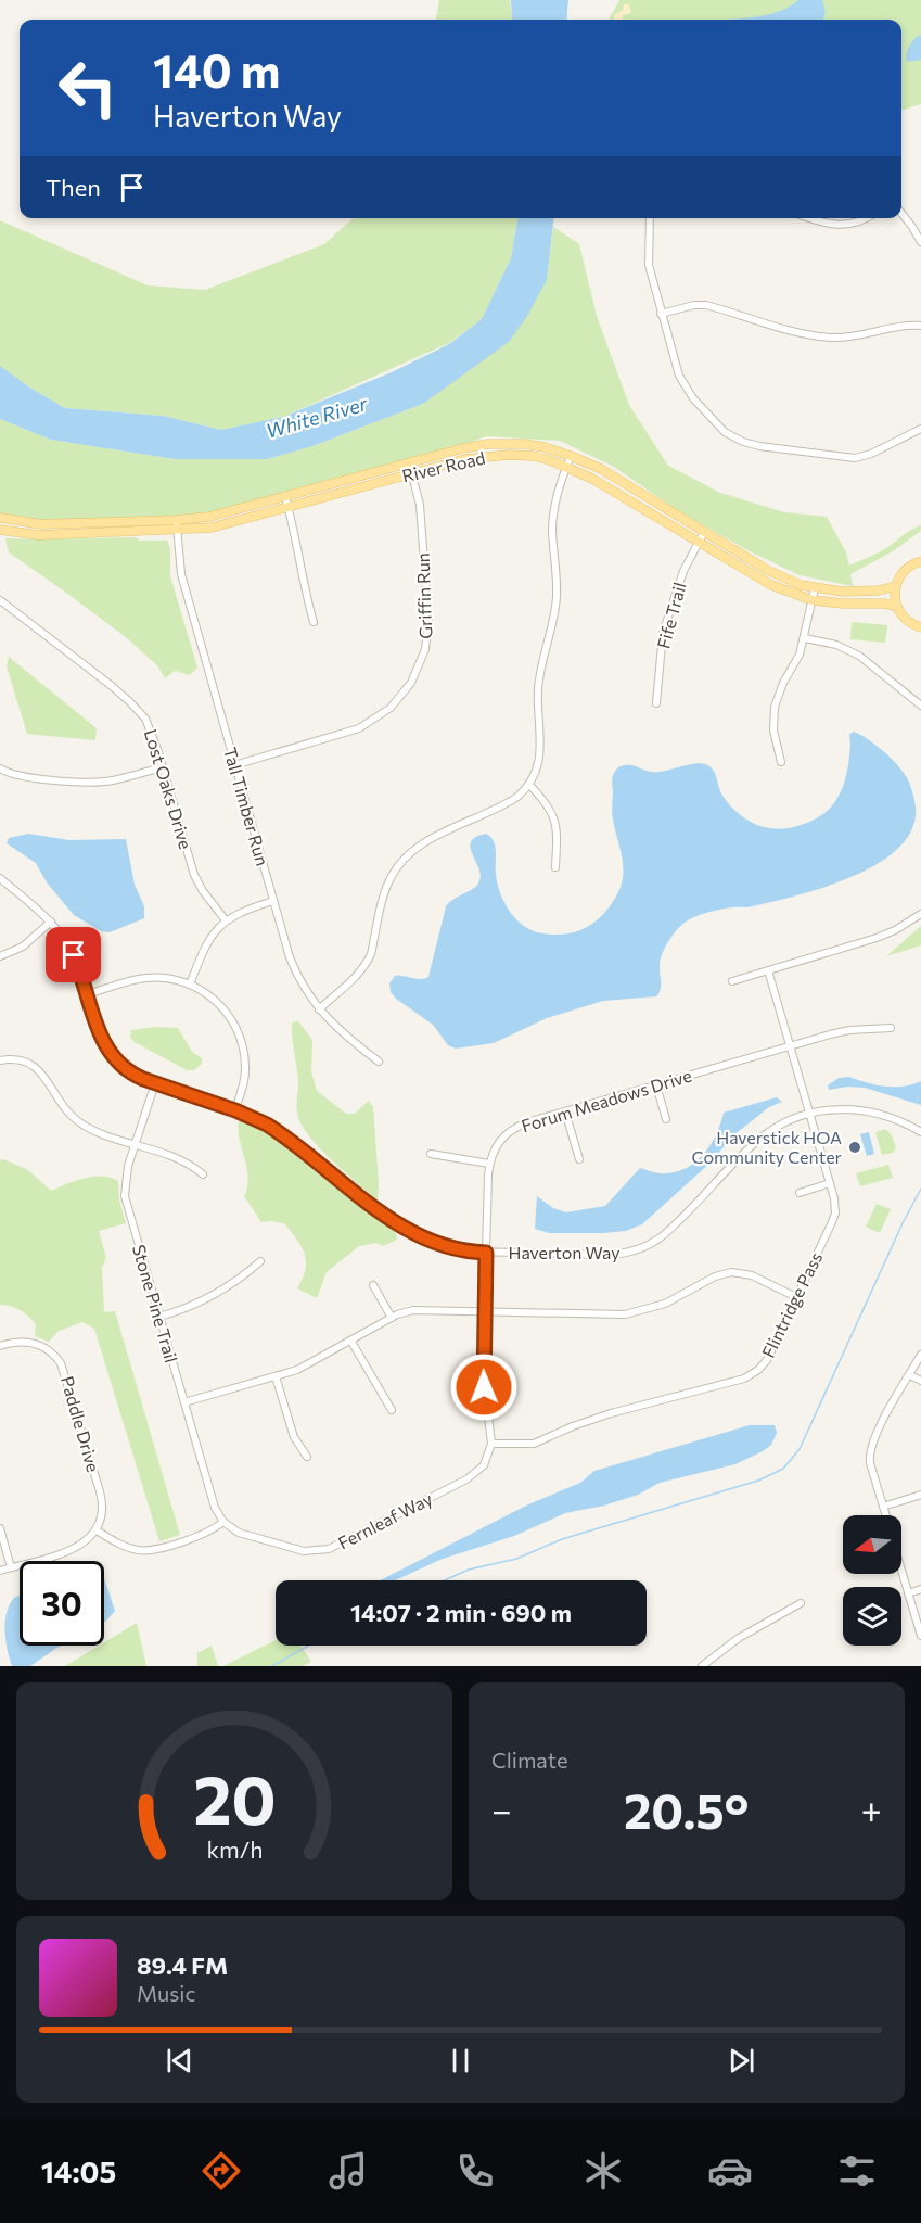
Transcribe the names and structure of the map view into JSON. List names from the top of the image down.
{
  "streets": {
    "main road": ["River Road"],
    "street": [
      "Griffin Run",
      "Fife Trail",
      "Lost Oaks Drive",
      "Tall Timber Run",
      "Forum Meadows Drive",
      "Haverton Way",
      "Stone Pine Trail",
      "Flintridge Pass",
      "Paddle Drive",
      "Fernleaf Way"
    ]
  },
  "crossings": [
    ["River Road", "Griffin Run"],
    ["River Road", "Fife Trail"],
    ["River Road", "Tall Timber Run"],
    ["Griffin Run", "Tall Timber Run"],
    ["Forum Meadows Drive", "Haverton Way"],
    ["Forum Meadows Drive", "Flintridge Pass"],
    ["Forum Meadows Drive", "Fernleaf Way"],
    ["Haverton Way", "Stone Pine Trail"],
    ["Haverton Way", "Flintridge Pass"],
    ["Stone Pine Trail", "Fernleaf Way"],
    ["Flintridge Pass", "Fernleaf Way"]
  ],
  "water": ["White River"],
  "places": ["Haverstick HOA Community Center"],
  "north": "left",
  "page": {
    "turn": ["140 m", "Haverton Way"],
    "then": "Then",
    "limit": "30",
    "trip": "14:07 · 2 min · 690 m",
    "tile": "Climate",
    "heat": ["−", "20.5°", "+"],
    "song": ["89.4 FM", "Music"],
    "tabs": "14:05",
    "gauge": ["20", "km/h"]
  }
}
